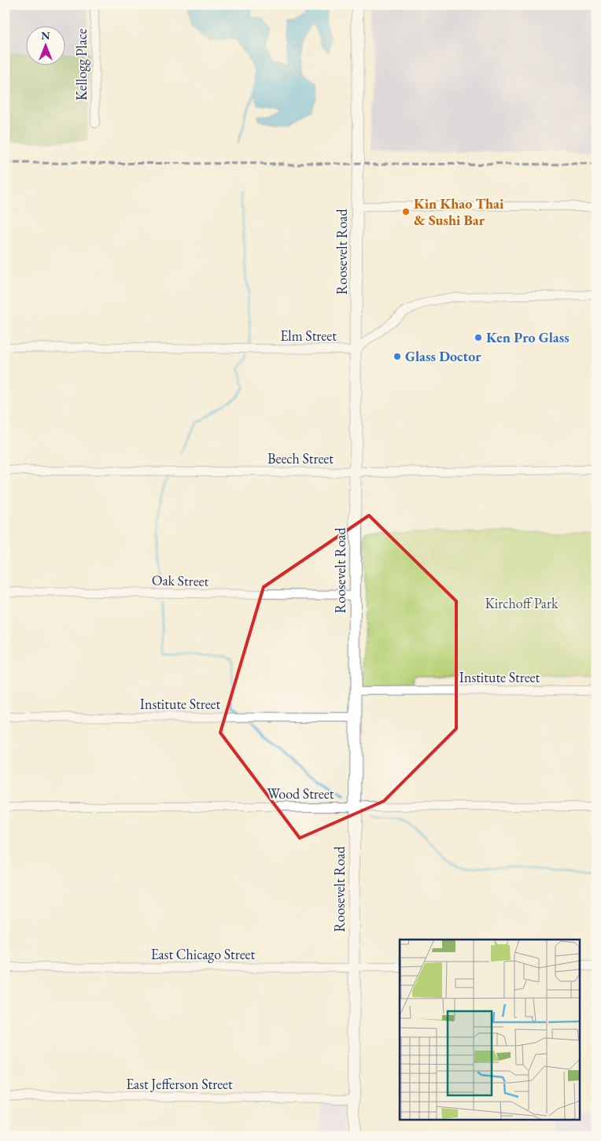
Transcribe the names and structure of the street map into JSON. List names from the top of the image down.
{
  "streets": {
    "street": [
      "Kellogg Place",
      "Roosevelt Road",
      "Elm Street",
      "Beech Street",
      "Oak Street",
      "Institute Street",
      "Wood Street",
      "East Chicago Street",
      "East Jefferson Street"
    ]
  },
  "crossings": [
    ["Roosevelt Road", "Elm Street"],
    ["Roosevelt Road", "Beech Street"],
    ["Roosevelt Road", "Oak Street"],
    ["Roosevelt Road", "Institute Street"],
    ["Roosevelt Road", "Wood Street"],
    ["Roosevelt Road", "East Chicago Street"],
    ["Roosevelt Road", "East Jefferson Street"]
  ],
  "parks": ["Kirchoff Park"],
  "places": ["Kin Khao Thai & Sushi Bar", "Ken Pro Glass", "Glass Doctor"],
  "north": "top"
}
